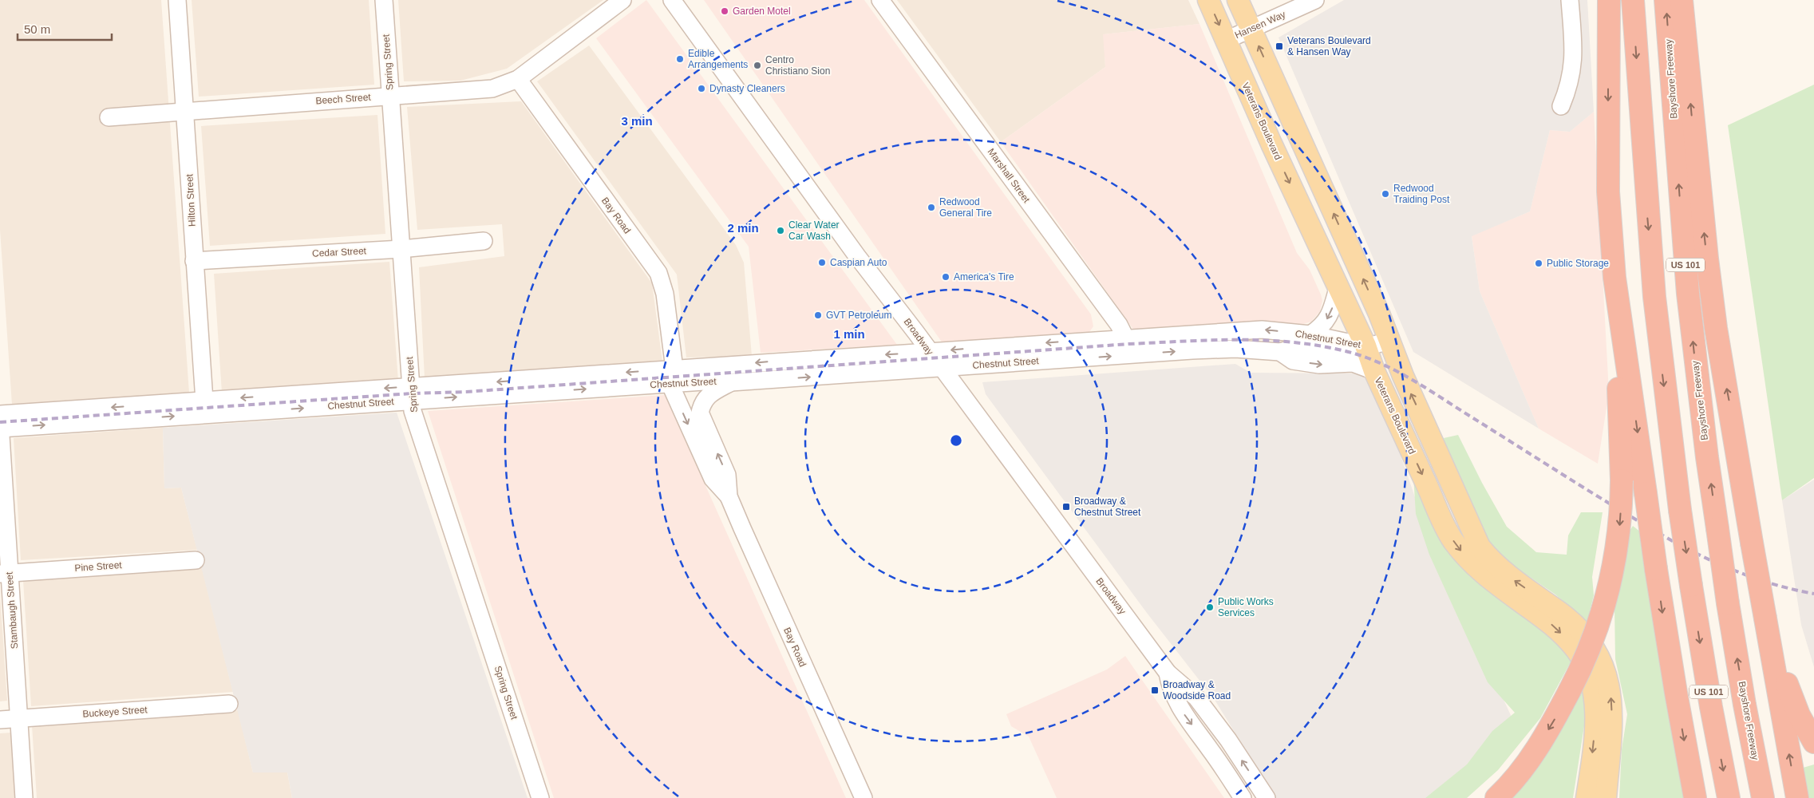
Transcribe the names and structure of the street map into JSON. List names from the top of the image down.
{
  "streets": {
    "highway": ["Bayshore Freeway", "US 101"],
    "main road": ["Veterans Boulevard"],
    "street": [
      "Hansen Way",
      "Spring Street",
      "Beech Street",
      "Marshall Street",
      "Hilton Street",
      "Bay Road",
      "Cedar Street",
      "Broadway",
      "Chestnut Street",
      "Pine Street",
      "Stambaugh Street",
      "Buckeye Street"
    ]
  },
  "crossings": [
    ["Hansen Way", "Veterans Boulevard"],
    ["Spring Street", "Beech Street"],
    ["Spring Street", "Cedar Street"],
    ["Spring Street", "Chestnut Street"],
    ["Beech Street", "Hilton Street"],
    ["Beech Street", "Bay Road"],
    ["Veterans Boulevard", "Chestnut Street"],
    ["Marshall Street", "Chestnut Street"],
    ["Hilton Street", "Cedar Street"],
    ["Hilton Street", "Chestnut Street"],
    ["Bay Road", "Chestnut Street"],
    ["Broadway", "Chestnut Street"],
    ["Chestnut Street", "Stambaugh Street"],
    ["Pine Street", "Stambaugh Street"],
    ["Stambaugh Street", "Buckeye Street"]
  ],
  "places": {
    "other": [
      "Garden Motel",
      "Edible Arrangements",
      "Centro Christiano Sion",
      "Dynasty Cleaners",
      "Redwood Traiding Post",
      "Redwood General Tire",
      "Clear Water Car Wash",
      "Caspian Auto",
      "Public Storage",
      "America's Tire",
      "GVT Petroleum",
      "Public Works Services"
    ],
    "transit": ["Veterans Boulevard & Hansen Way", "Broadway & Chestnut Street", "Broadway & Woodside Road"]
  },
  "scale_bar": "50 m",
  "rings": ["3 min", "2 min", "1 min"]
}
